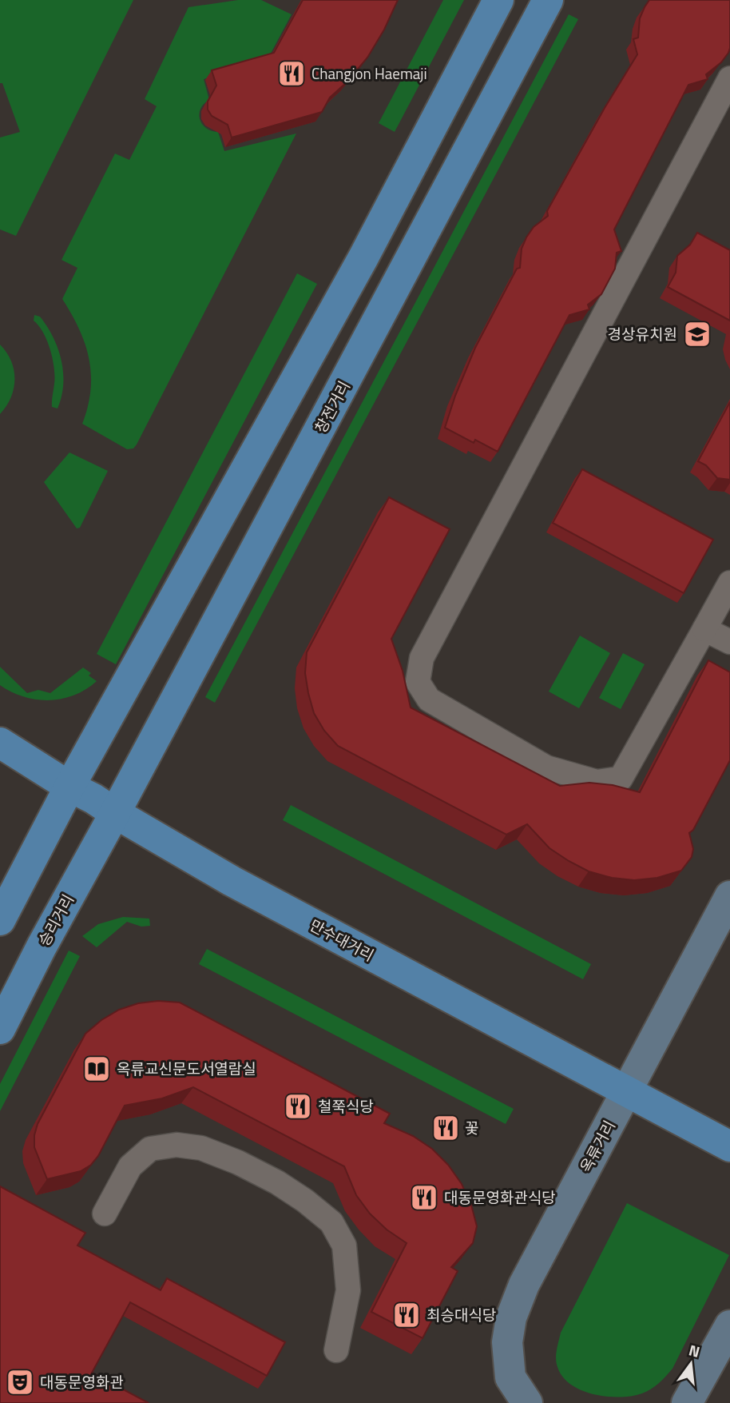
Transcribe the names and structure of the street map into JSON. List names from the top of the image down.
{
  "streets": {
    "main road": ["창전거리", "승리거리", "만수대거리"],
    "street": ["옥류거리"]
  },
  "crossings": [
    ["창전거리", "승리거리"],
    ["창전거리", "만수대거리"],
    ["승리거리", "만수대거리"],
    ["만수대거리", "옥류거리"]
  ],
  "places": {
    "restaurant": [
      "Changjon Haemaji",
      "철쭉식당",
      "꽃",
      "대동문영화관식당",
      "최승대식당"
    ],
    "school or university": ["경상유치원"],
    "library": ["옥류교신문도서열람실"],
    "theatre": ["대동문영화관"]
  },
  "north": "top"
}
